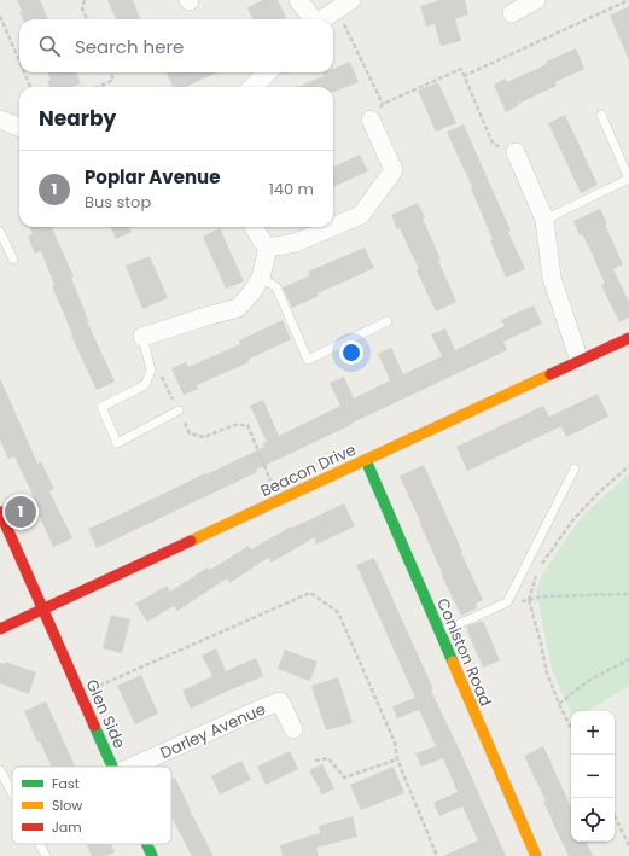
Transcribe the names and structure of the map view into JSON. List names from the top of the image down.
{
  "streets": {
    "street": [
      "Beacon Drive",
      "Coniston Road",
      "Glen Side",
      "Darley Avenue"
    ]
  },
  "crossings": [
    ["Beacon Drive", "Coniston Road"],
    ["Beacon Drive", "Glen Side"]
  ],
  "legend": ["Fast", "Slow", "Jam"],
  "page": {
    "search": "Search here",
    "heading": "Nearby",
    "list": [
      {
        "mark": "1",
        "name": "Poplar Avenue",
        "note": "Bus stop",
        "value": "140 m"
      }
    ],
    "pins": "1",
    "map_buttons": ["+", "−"]
  }
}
